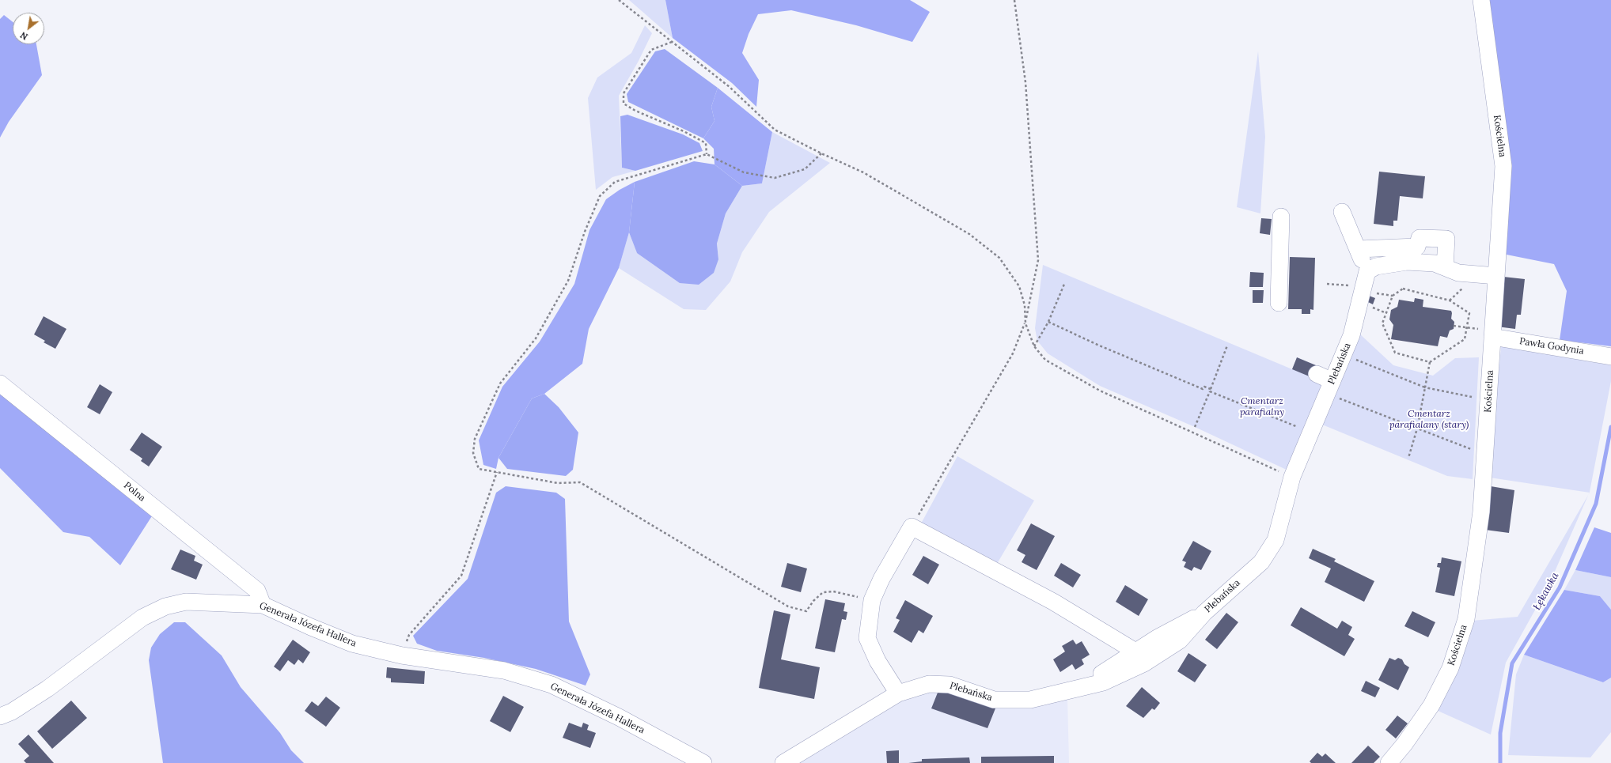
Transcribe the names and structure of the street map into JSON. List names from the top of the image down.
{
  "streets": {
    "street": [
      "Kościelna",
      "Pawła Godynia",
      "Plebańska",
      "Polna",
      "Generała Józefa Hallera"
    ]
  },
  "crossings": [
    ["Kościelna", "Pawła Godynia"],
    ["Polna", "Generała Józefa Hallera"]
  ],
  "water": ["Łękawka"],
  "parks": ["Cmentarz parafialny", "Cmentarz parafialany (stary)"],
  "north": "bottom left"
}
